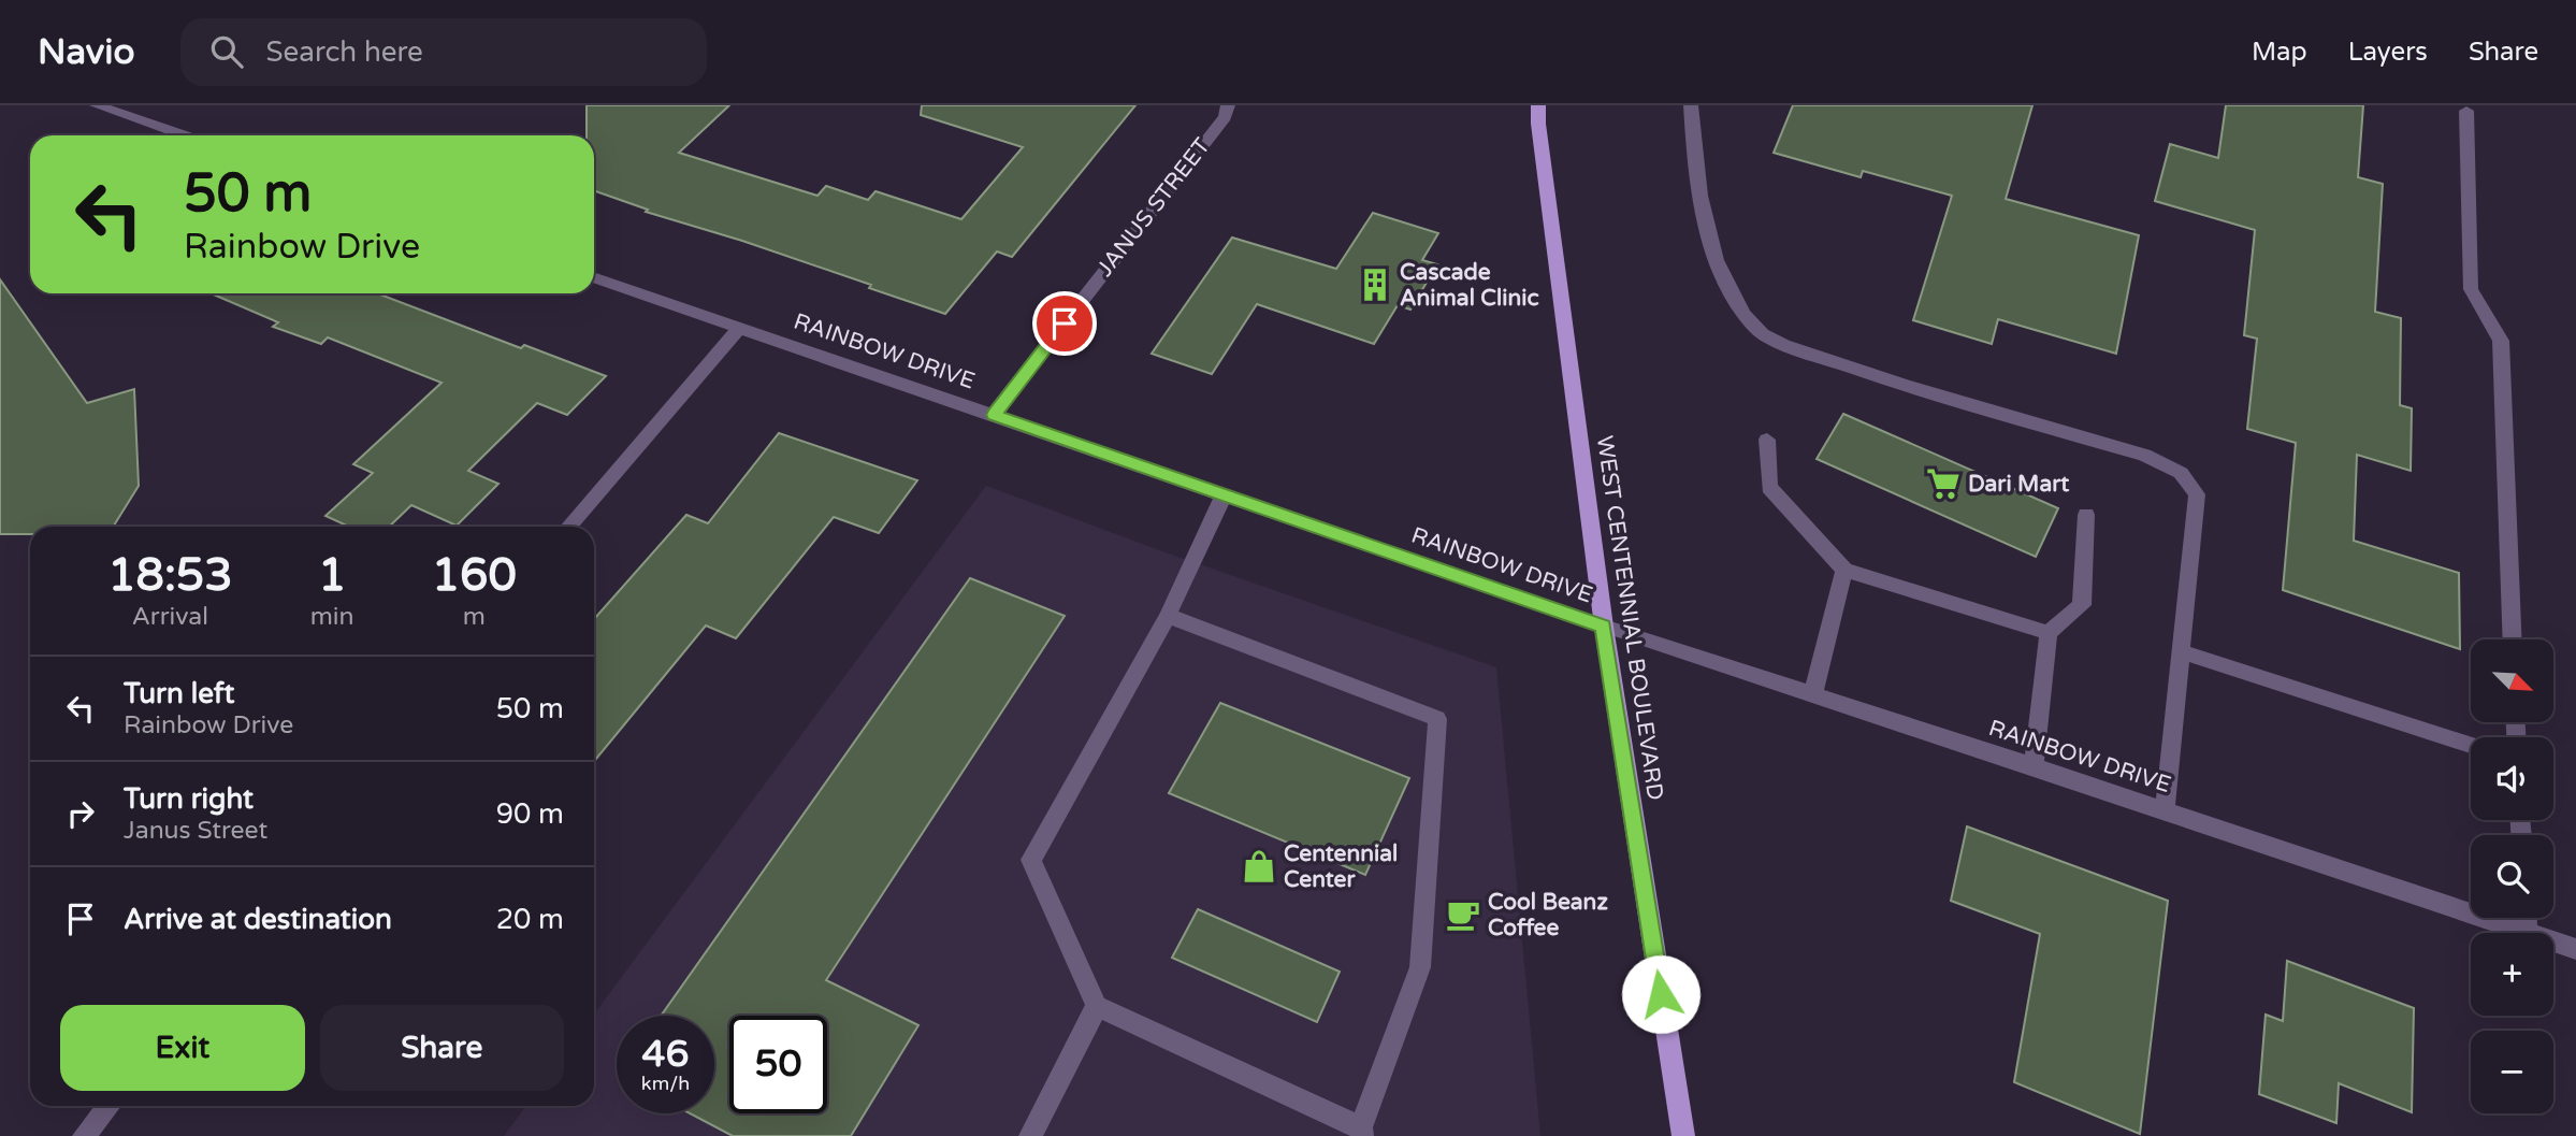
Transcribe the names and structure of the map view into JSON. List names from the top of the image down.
{
  "streets": {
    "main road": ["WEST CENTENNIAL BOULEVARD"],
    "street": ["JANUS STREET", "RAINBOW DRIVE"]
  },
  "crossings": [
    ["JANUS STREET", "RAINBOW DRIVE"],
    ["RAINBOW DRIVE", "WEST CENTENNIAL BOULEVARD"]
  ],
  "places": {
    "building": ["Cascade Animal Clinic"],
    "supermarket": ["Dari Mart"],
    "shop": ["Centennial Center"],
    "cafe": ["Cool Beanz Coffee"]
  },
  "north": "bottom right",
  "page": {
    "header": "Navio",
    "search": "Search here",
    "nav": ["Map", "Layers", "Share"],
    "turn": ["50 m", "Rainbow Drive"],
    "eta": [
      "18:53",
      "Arrival",
      "1",
      "min",
      "160",
      "m"
    ],
    "map_buttons": ["+", "−"],
    "list": [
      {
        "name": "Turn left",
        "note": "Rainbow Drive",
        "value": "50 m"
      },
      {
        "name": "Turn right",
        "note": "Janus Street",
        "value": "90 m"
      },
      {
        "name": "Arrive at destination",
        "value": "20 m"
      }
    ],
    "buttons": ["Exit", "Share"],
    "speed": "46 km/h",
    "limit": "50"
  }
}
